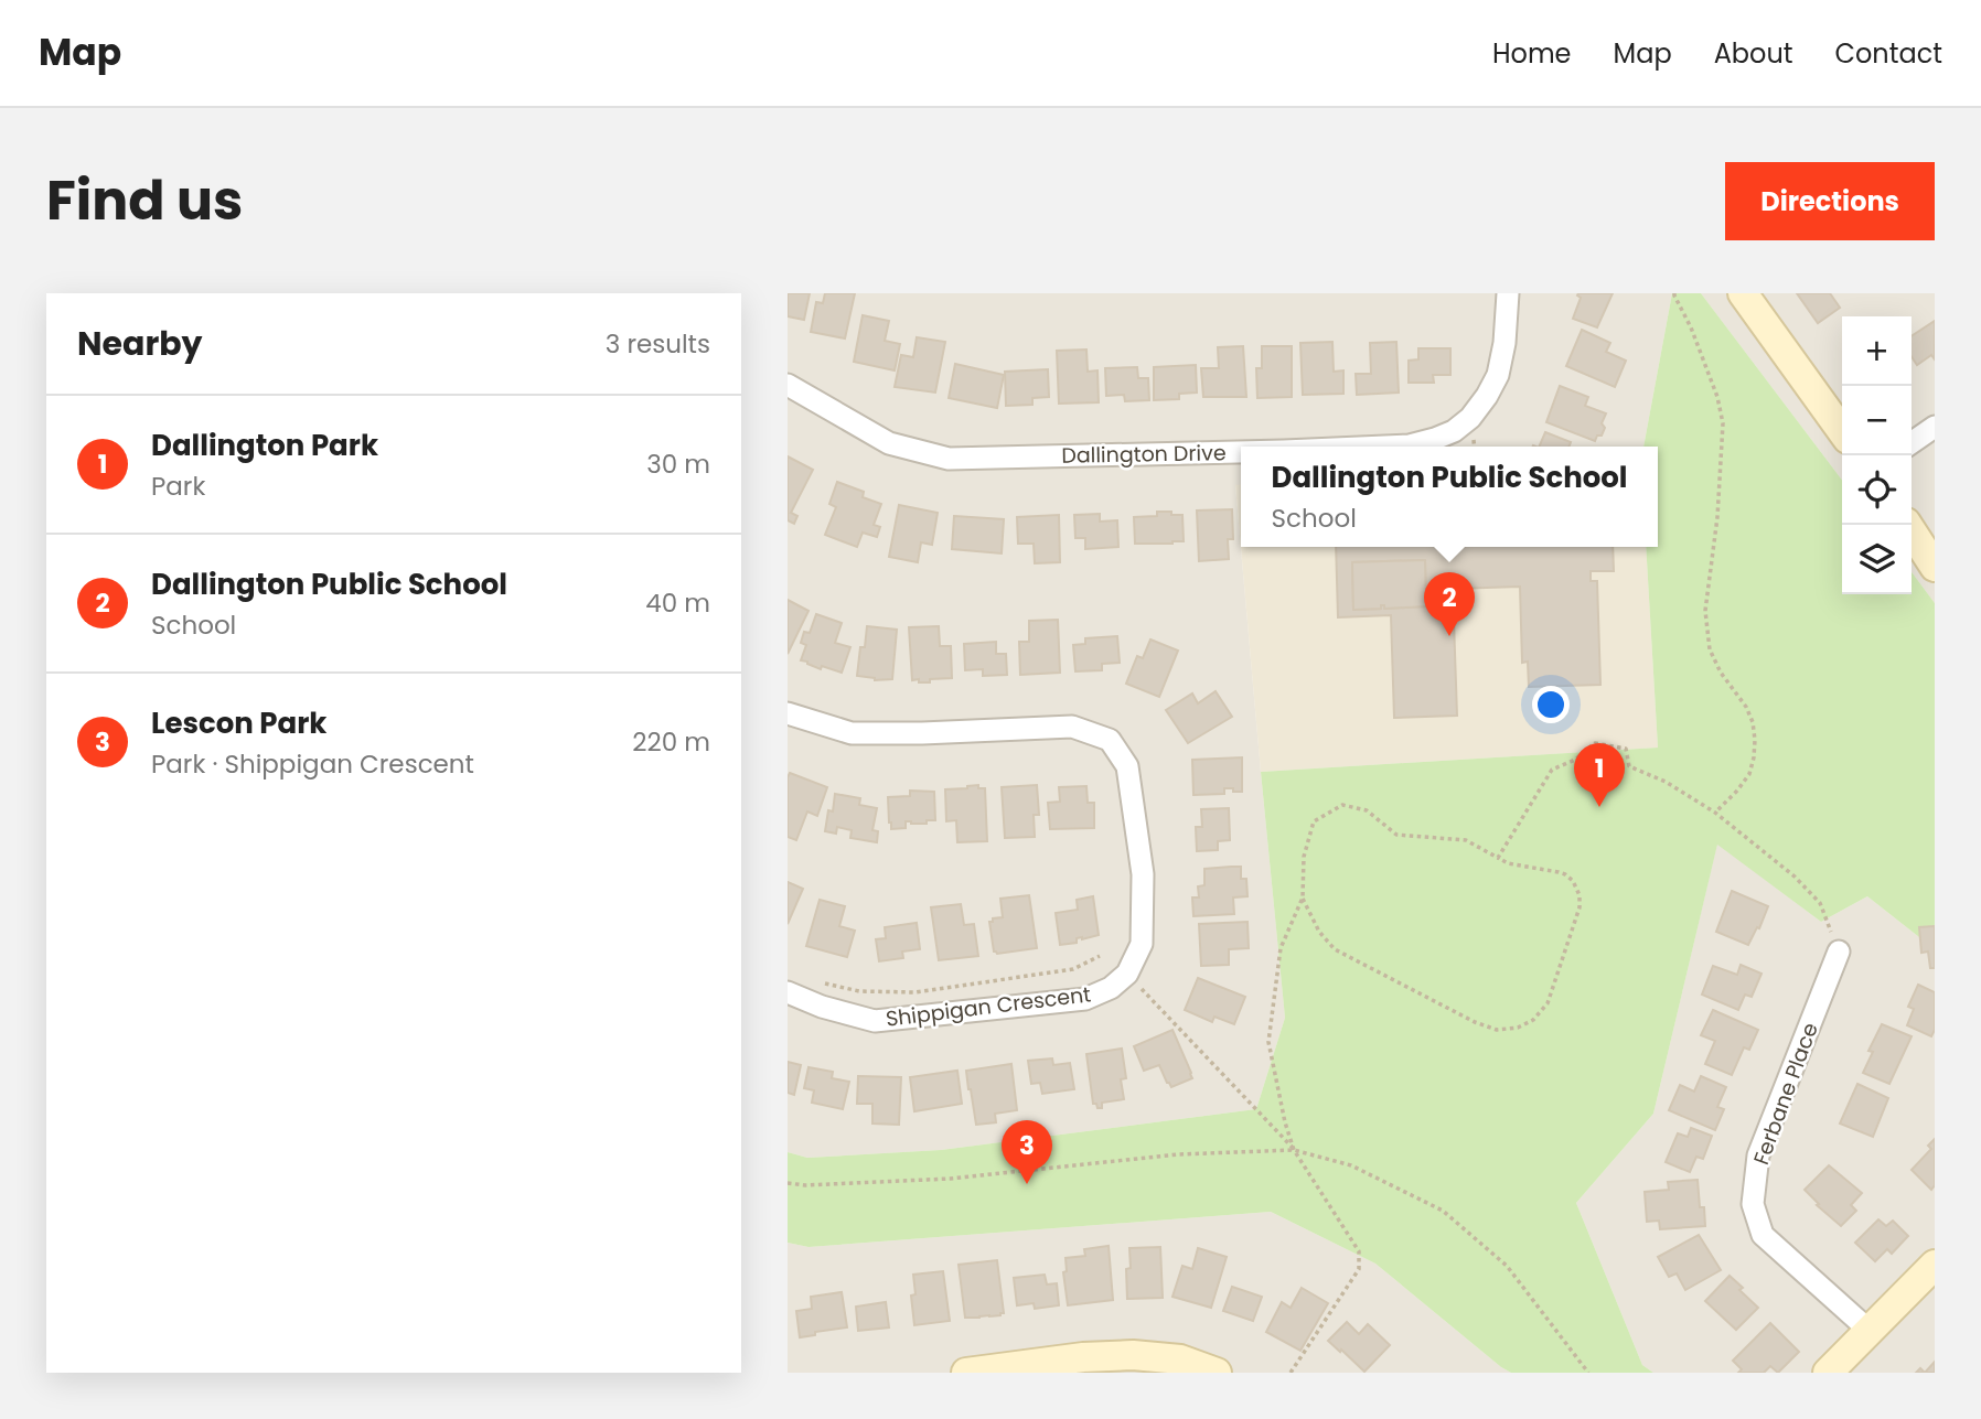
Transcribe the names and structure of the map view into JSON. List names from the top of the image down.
{
  "streets": {
    "street": ["Dallington Drive", "Shippigan Crescent", "Ferbane Place"]
  },
  "page": {
    "header": "Map",
    "nav": [
      "Home",
      "Map",
      "About",
      "Contact"
    ],
    "title": "Find us",
    "buttons": "Directions",
    "heading": ["Nearby", "3 results"],
    "map_buttons": ["+", "−"],
    "list": [
      {
        "mark": "1",
        "name": "Dallington Park",
        "note": "Park",
        "value": "30 m"
      },
      {
        "mark": "2",
        "name": "Dallington Public School",
        "note": "School",
        "value": "40 m"
      },
      {
        "mark": "3",
        "name": "Lescon Park",
        "note": "Park · Shippigan Crescent",
        "value": "220 m"
      }
    ],
    "popup": ["Dallington Public School", "School"],
    "pins": ["2", "1", "3"]
  }
}
